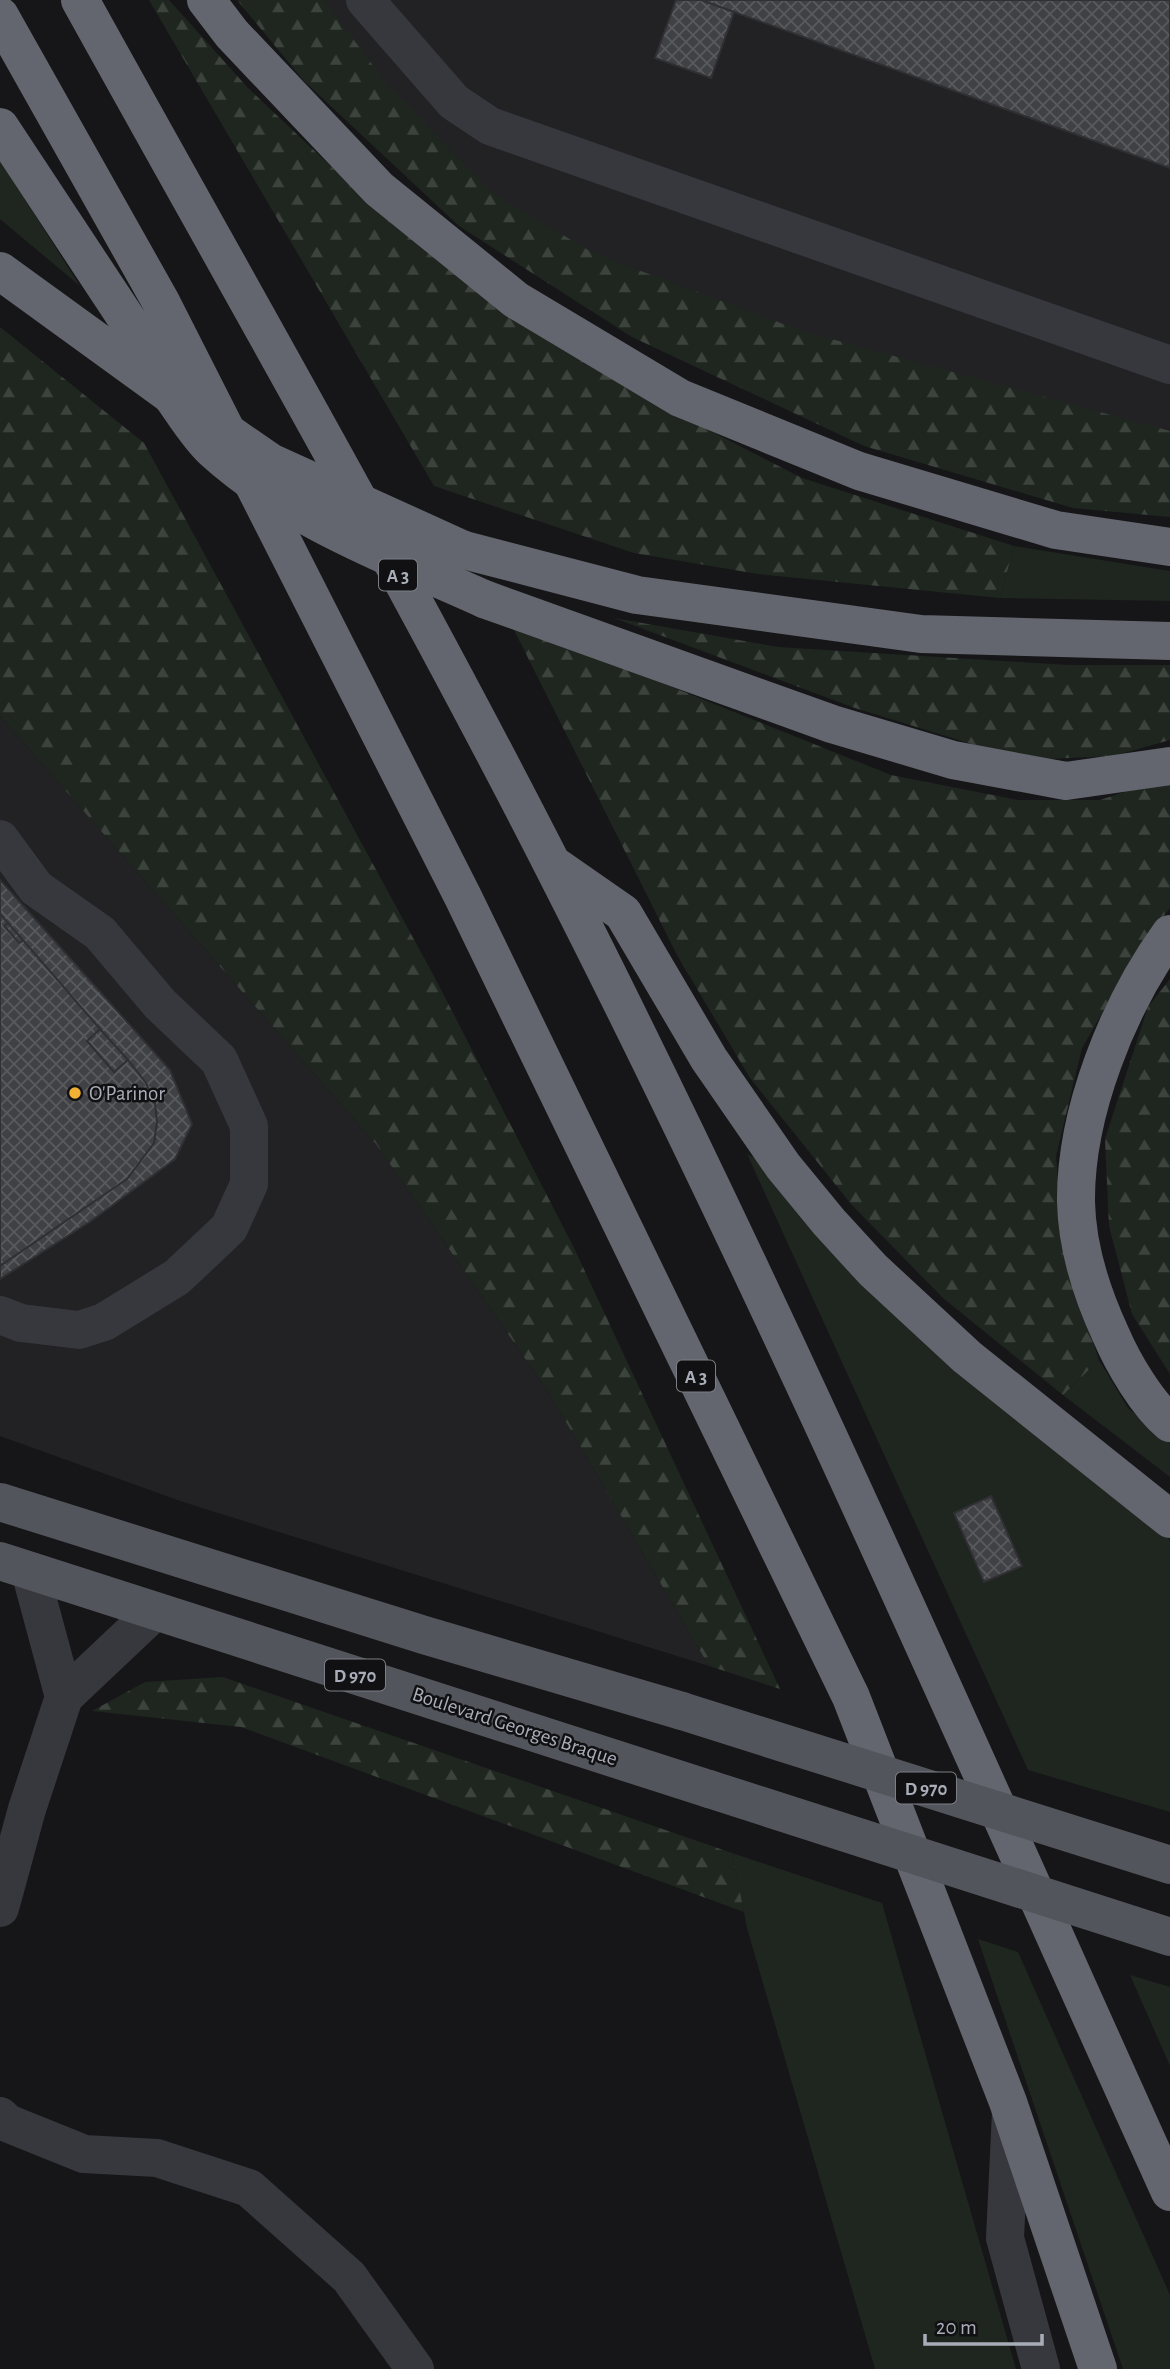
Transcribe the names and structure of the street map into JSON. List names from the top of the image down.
{
  "streets": {
    "highway": ["A 3"],
    "main road": ["D 970", "Boulevard Georges Braque"]
  },
  "places": ["O'Parinor"],
  "scale_bar": "20 m"
}
